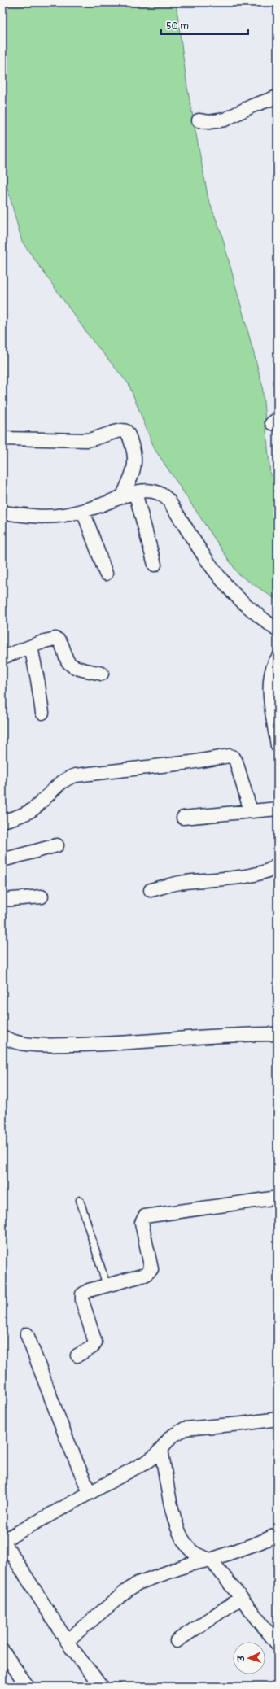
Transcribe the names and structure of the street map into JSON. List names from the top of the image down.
{
  "scale_bar": "50 m",
  "north": "left"
}
